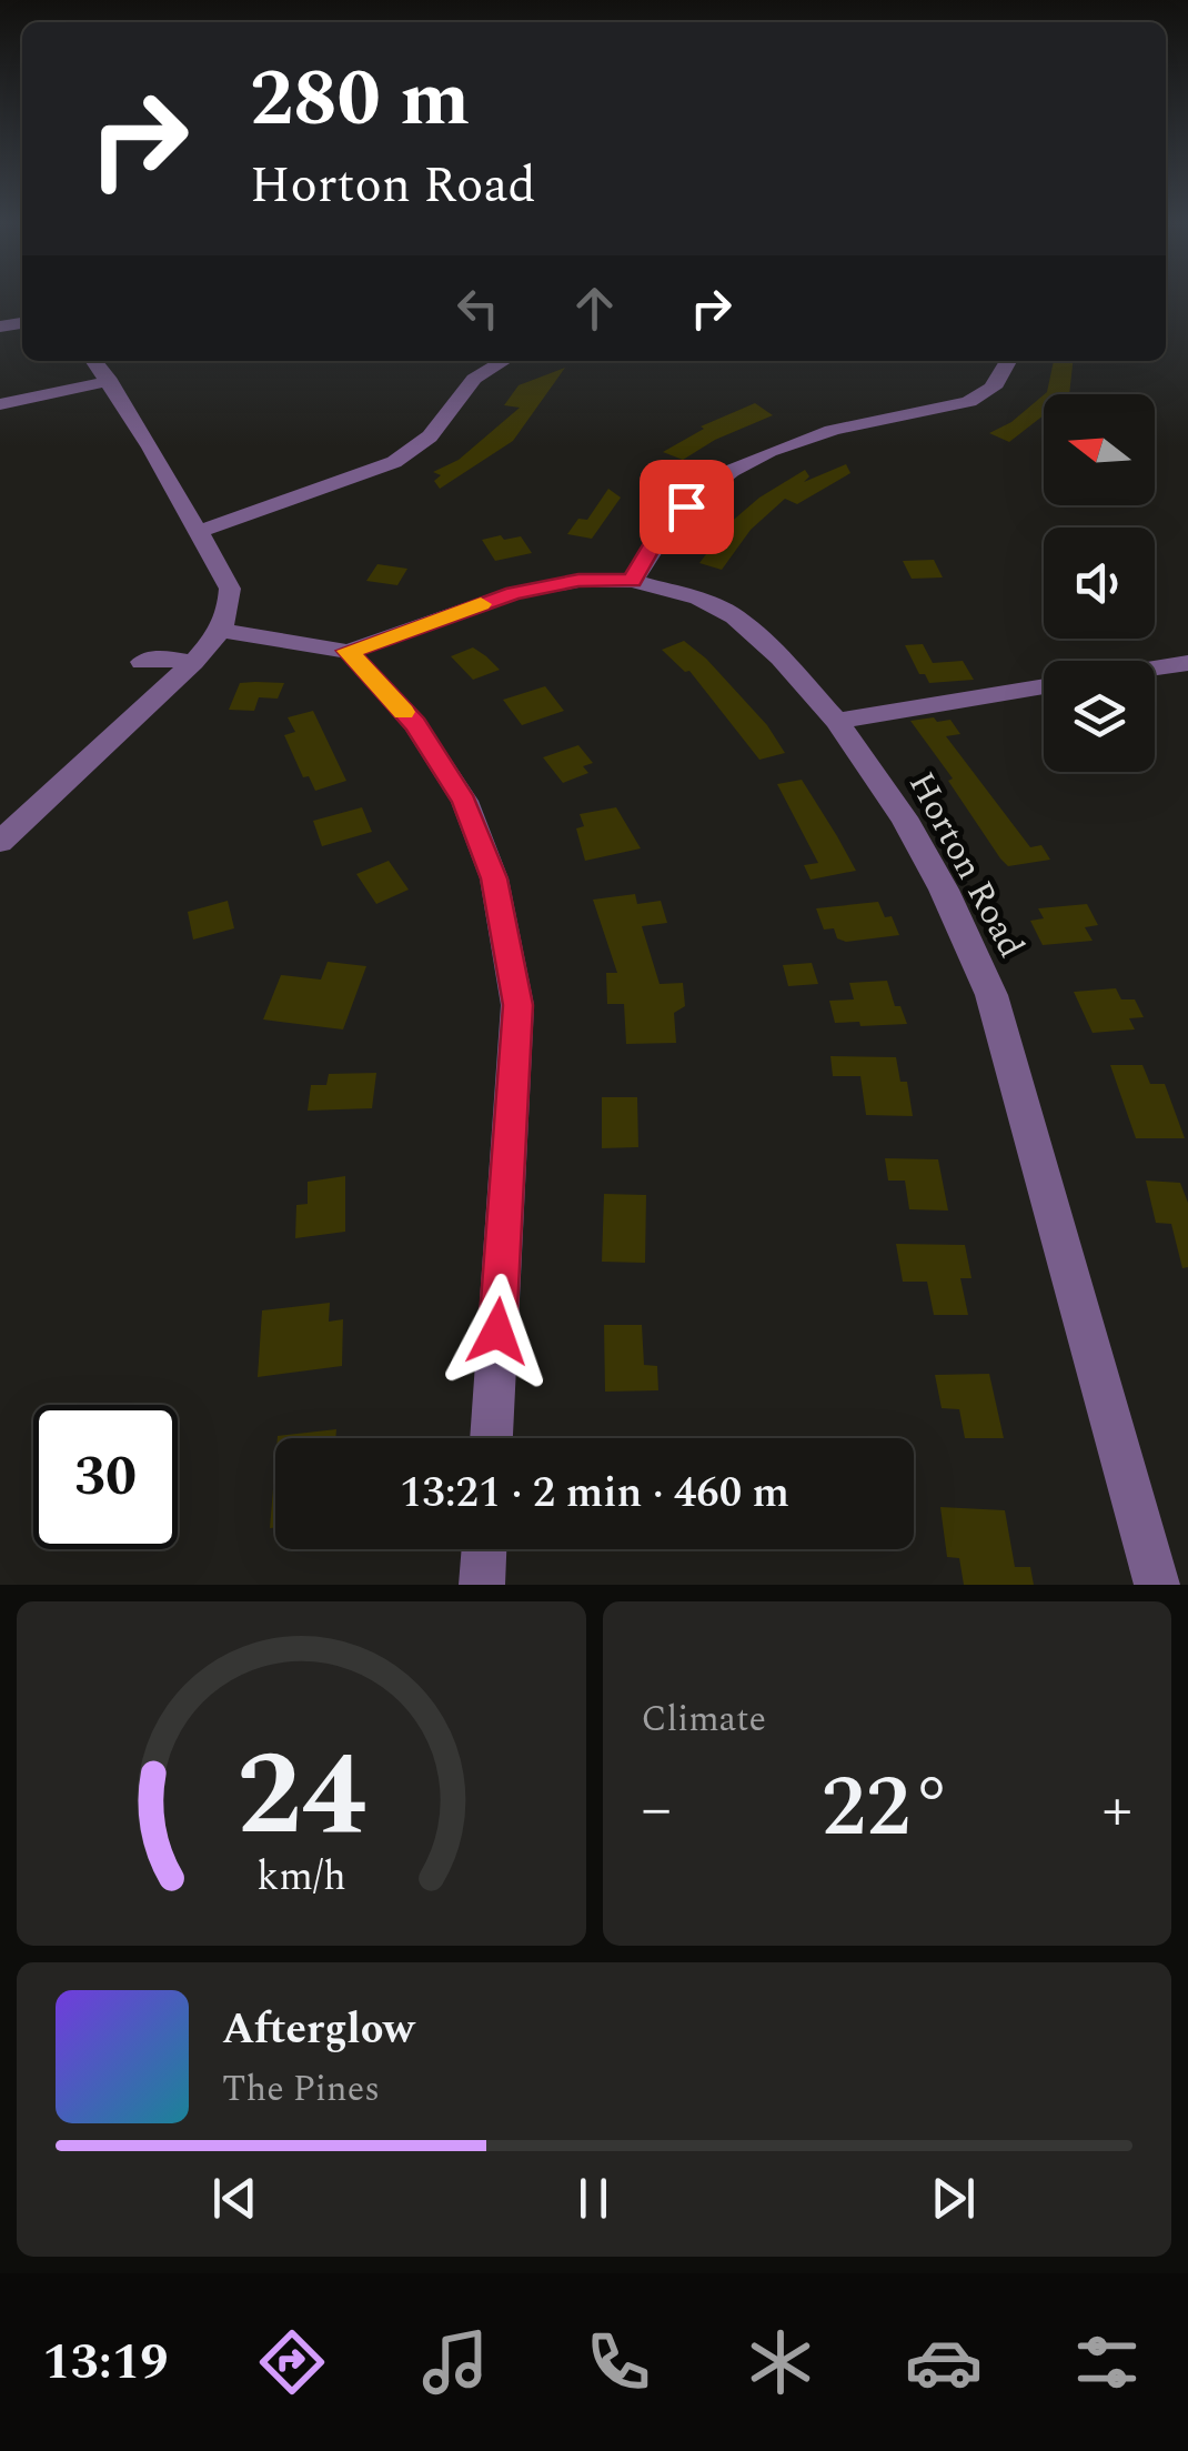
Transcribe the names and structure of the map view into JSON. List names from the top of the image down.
{
  "streets": {
    "street": ["Horton Road"]
  },
  "north": "left",
  "page": {
    "turn": ["280 m", "Horton Road"],
    "limit": "30",
    "trip": "13:21 · 2 min · 460 m",
    "tile": "Climate",
    "heat": ["−", "22°", "+"],
    "song": ["Afterglow", "The Pines"],
    "tabs": "13:19",
    "gauge": ["24", "km/h"]
  }
}
